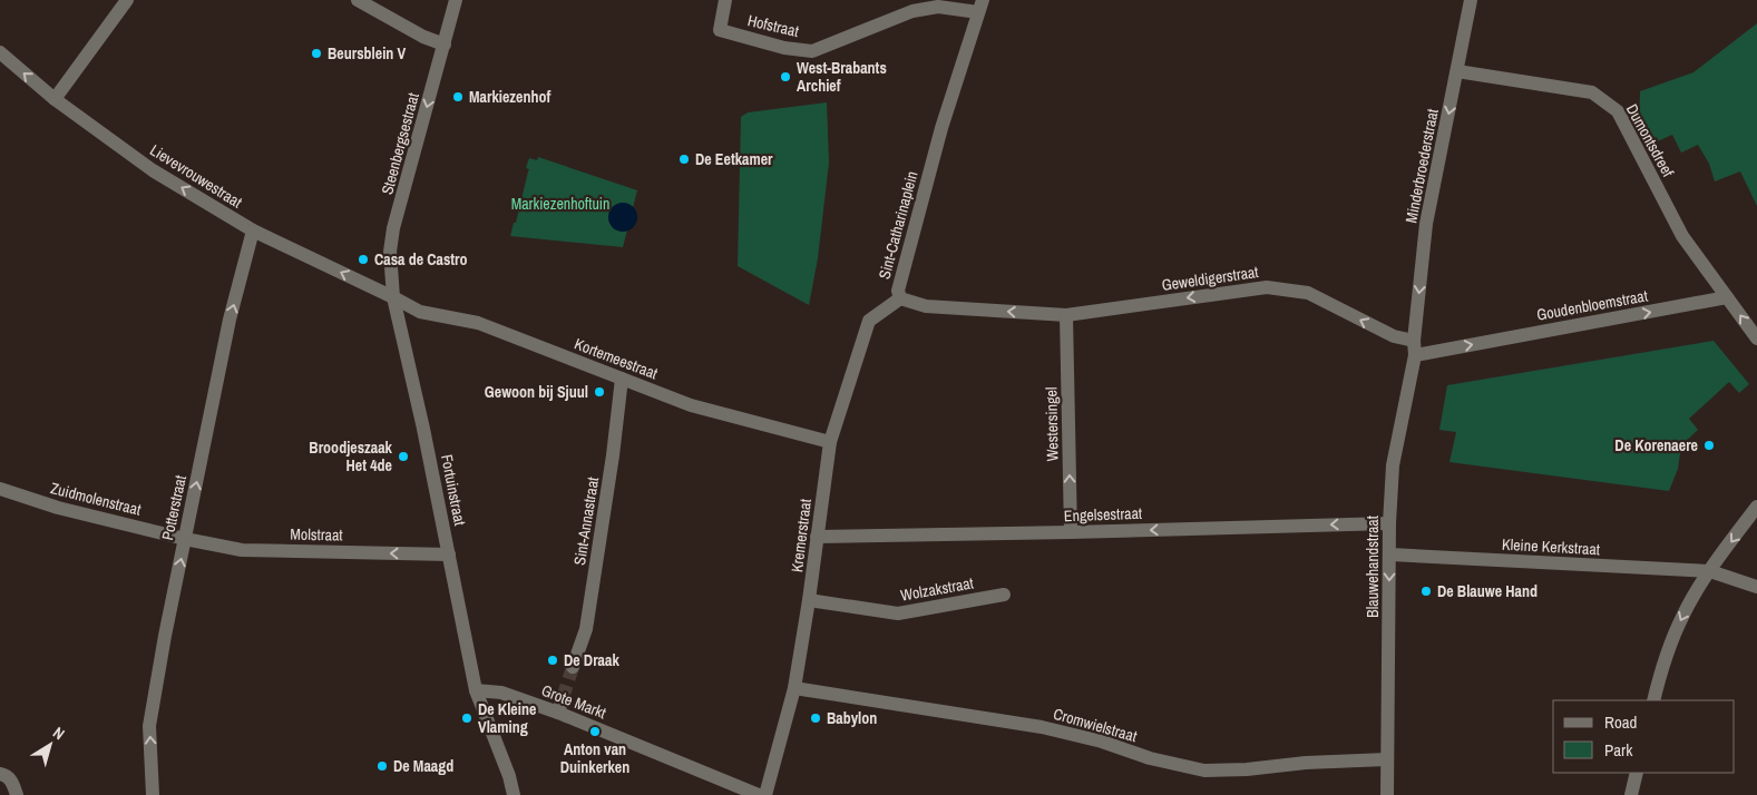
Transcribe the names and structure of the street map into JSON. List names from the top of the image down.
{
  "streets": {
    "street": [
      "Hofstraat",
      "Dumontsdreef",
      "Steenbergsestraat",
      "Minderbroederstraat",
      "Lievevrouwestraat",
      "Sint-Catharinaplein",
      "Geweldigerstraat",
      "Goudenbloemstraat",
      "Kortemeestraat",
      "Westersingel",
      "Fortuinstraat",
      "Zuidmolenstraat",
      "Potterstraat",
      "Engelsestraat",
      "Sint-Annastraat",
      "Molstraat",
      "Kremerstraat",
      "Kleine Kerkstraat",
      "Blauwehandstraat",
      "Wolzakstraat",
      "Grote Markt",
      "Cromwielstraat"
    ]
  },
  "crossings": [
    ["Hofstraat", "Sint-Catharinaplein"],
    ["Dumontsdreef", "Minderbroederstraat"],
    ["Dumontsdreef", "Goudenbloemstraat"],
    ["Steenbergsestraat", "Lievevrouwestraat"],
    ["Steenbergsestraat", "Kortemeestraat"],
    ["Steenbergsestraat", "Fortuinstraat"],
    ["Minderbroederstraat", "Geweldigerstraat"],
    ["Minderbroederstraat", "Goudenbloemstraat"],
    ["Minderbroederstraat", "Blauwehandstraat"],
    ["Lievevrouwestraat", "Kortemeestraat"],
    ["Lievevrouwestraat", "Fortuinstraat"],
    ["Lievevrouwestraat", "Potterstraat"],
    ["Sint-Catharinaplein", "Geweldigerstraat"],
    ["Sint-Catharinaplein", "Westersingel"],
    ["Sint-Catharinaplein", "Kremerstraat"],
    ["Geweldigerstraat", "Goudenbloemstraat"],
    ["Geweldigerstraat", "Westersingel"],
    ["Geweldigerstraat", "Blauwehandstraat"],
    ["Goudenbloemstraat", "Blauwehandstraat"],
    ["Kortemeestraat", "Fortuinstraat"],
    ["Kortemeestraat", "Sint-Annastraat"],
    ["Kortemeestraat", "Kremerstraat"],
    ["Westersingel", "Engelsestraat"],
    ["Fortuinstraat", "Molstraat"],
    ["Fortuinstraat", "Grote Markt"],
    ["Zuidmolenstraat", "Potterstraat"],
    ["Zuidmolenstraat", "Molstraat"],
    ["Potterstraat", "Molstraat"],
    ["Engelsestraat", "Kremerstraat"],
    ["Engelsestraat", "Blauwehandstraat"],
    ["Kremerstraat", "Wolzakstraat"],
    ["Kremerstraat", "Cromwielstraat"],
    ["Kleine Kerkstraat", "Blauwehandstraat"],
    ["Blauwehandstraat", "Cromwielstraat"]
  ],
  "one_way": [
    "Steenbergsestraat",
    "Minderbroederstraat",
    "Lievevrouwestraat",
    "Sint-Catharinaplein",
    "Geweldigerstraat",
    "Goudenbloemstraat",
    "Westersingel",
    "Potterstraat",
    "Engelsestraat",
    "Molstraat",
    "Blauwehandstraat"
  ],
  "parks": ["Markiezenhoftuin"],
  "places": [
    "Beursblein V",
    "West-Brabants Archief",
    "Markiezenhof",
    "De Eetkamer",
    "Casa de Castro",
    "Gewoon bij Sjuul",
    "De Korenaere",
    "Broodjeszaak Het 4de",
    "De Blauwe Hand",
    "De Draak",
    "De Kleine Vlaming",
    "Babylon",
    "Anton van Duinkerken",
    "De Maagd"
  ],
  "legend": ["Road", "Park"],
  "north": "top right"
}
